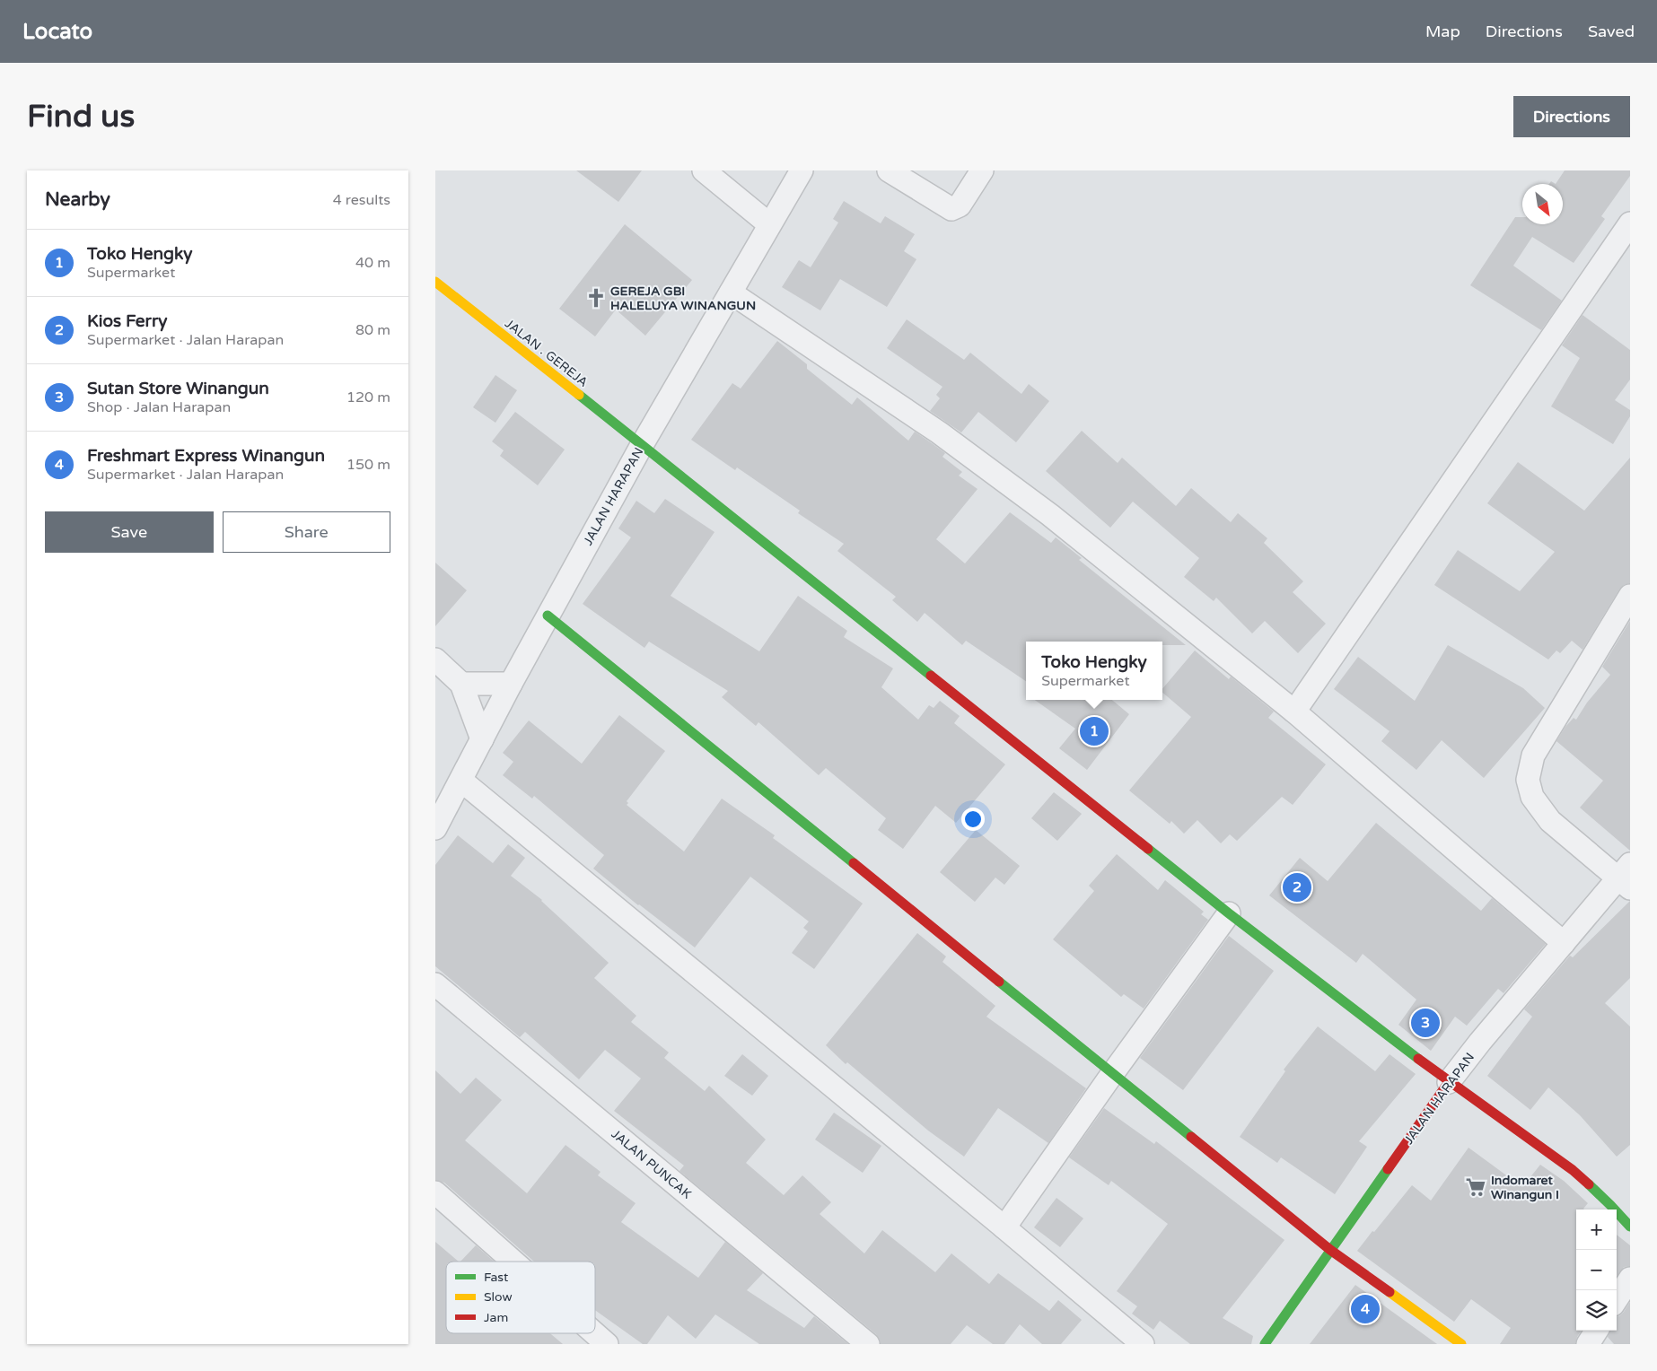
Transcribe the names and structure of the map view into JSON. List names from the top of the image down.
{
  "streets": {
    "street": ["JALAN . GEREJA", "JALAN HARAPAN", "JALAN PUNCAK"]
  },
  "crossings": [
    ["JALAN . GEREJA", "JALAN HARAPAN"]
  ],
  "places": {
    "church": ["GEREJA GBI HALELUYA WINANGUN"],
    "supermarket": ["Indomaret Winangun I"]
  },
  "legend": ["Fast", "Slow", "Jam"],
  "north": "bottom right",
  "page": {
    "header": "Locato",
    "nav": ["Map", "Directions", "Saved"],
    "buttons": [
      "Directions",
      ["Save", "Share"]
    ],
    "title": "Find us",
    "heading": ["Nearby", "4 results"],
    "list": [
      {
        "mark": "1",
        "name": "Toko Hengky",
        "note": "Supermarket",
        "value": "40 m"
      },
      {
        "mark": "2",
        "name": "Kios Ferry",
        "note": "Supermarket · Jalan Harapan",
        "value": "80 m"
      },
      {
        "mark": "3",
        "name": "Sutan Store Winangun",
        "note": "Shop · Jalan Harapan",
        "value": "120 m"
      },
      {
        "mark": "4",
        "name": "Freshmart Express Winangun",
        "note": "Supermarket · Jalan Harapan",
        "value": "150 m"
      }
    ],
    "popup": ["Toko Hengky", "Supermarket"],
    "pins": [
      "1",
      "2",
      "3",
      "4"
    ],
    "map_buttons": ["+", "−"]
  }
}
